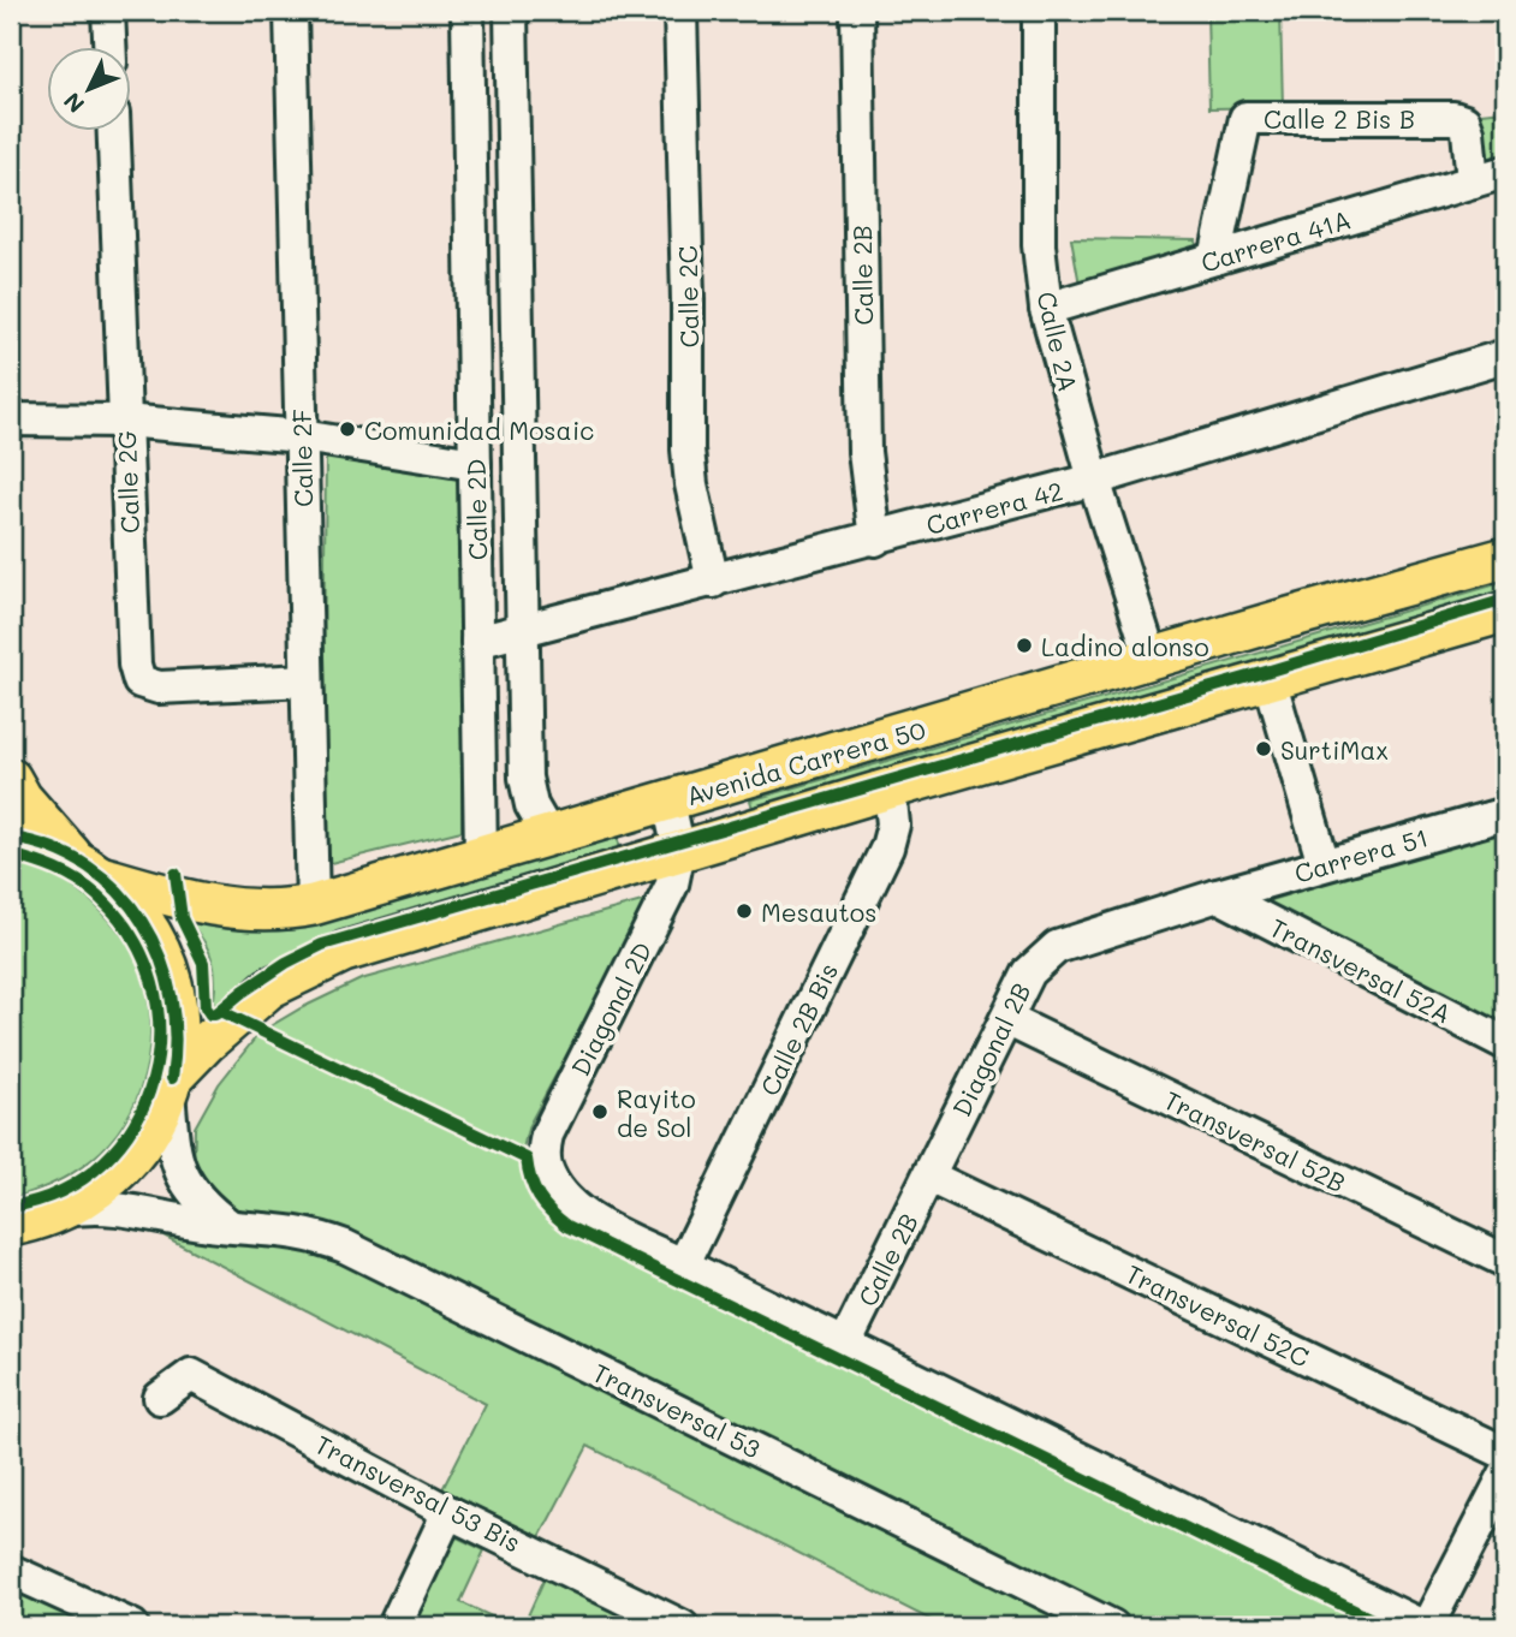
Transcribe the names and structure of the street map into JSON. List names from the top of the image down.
{
  "streets": {
    "main road": ["Avenida Carrera 50"],
    "street": [
      "Calle 2 Bis B",
      "Carrera 41A",
      "Calle 2B",
      "Calle 2C",
      "Calle 2A",
      "Calle 2F",
      "Calle 2G",
      "Carrera 42",
      "Calle 2D",
      "Carrera 51",
      "Transversal 52A",
      "Diagonal 2D",
      "Calle 2B Bis",
      "Diagonal 2B",
      "Transversal 52B",
      "Transversal 52C",
      "Transversal 53",
      "Transversal 53 Bis"
    ]
  },
  "crossings": [
    ["Calle 2 Bis B", "Carrera 41A"],
    ["Carrera 41A", "Calle 2A"],
    ["Calle 2B", "Carrera 42"],
    ["Calle 2B", "Diagonal 2B"],
    ["Calle 2B", "Transversal 52C"],
    ["Calle 2C", "Carrera 42"],
    ["Calle 2A", "Carrera 42"],
    ["Calle 2A", "Avenida Carrera 50"],
    ["Calle 2F", "Calle 2G"],
    ["Calle 2F", "Avenida Carrera 50"],
    ["Carrera 42", "Calle 2D"],
    ["Calle 2D", "Avenida Carrera 50"],
    ["Avenida Carrera 50", "Diagonal 2D"],
    ["Avenida Carrera 50", "Calle 2B Bis"],
    ["Carrera 51", "Transversal 52A"],
    ["Carrera 51", "Diagonal 2B"],
    ["Transversal 52A", "Diagonal 2B"],
    ["Diagonal 2D", "Calle 2B Bis"],
    ["Diagonal 2B", "Transversal 52B"],
    ["Diagonal 2B", "Transversal 52C"]
  ],
  "places": [
    "Comunidad Mosaic",
    "Ladino alonso",
    "SurtiMax",
    "Mesautos",
    "Rayito de Sol"
  ],
  "north": "bottom left"
}
